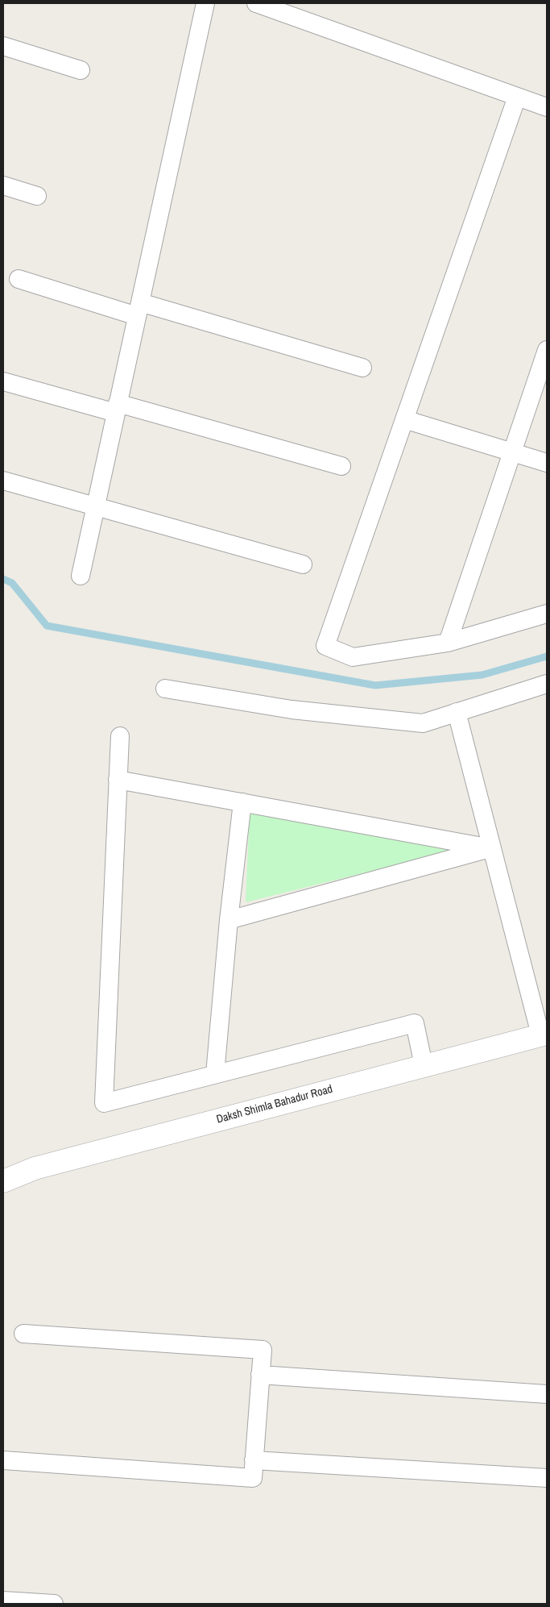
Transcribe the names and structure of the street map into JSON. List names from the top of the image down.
{
  "streets": {
    "street": ["Daksh Shimla Bahadur Road"]
  }
}
